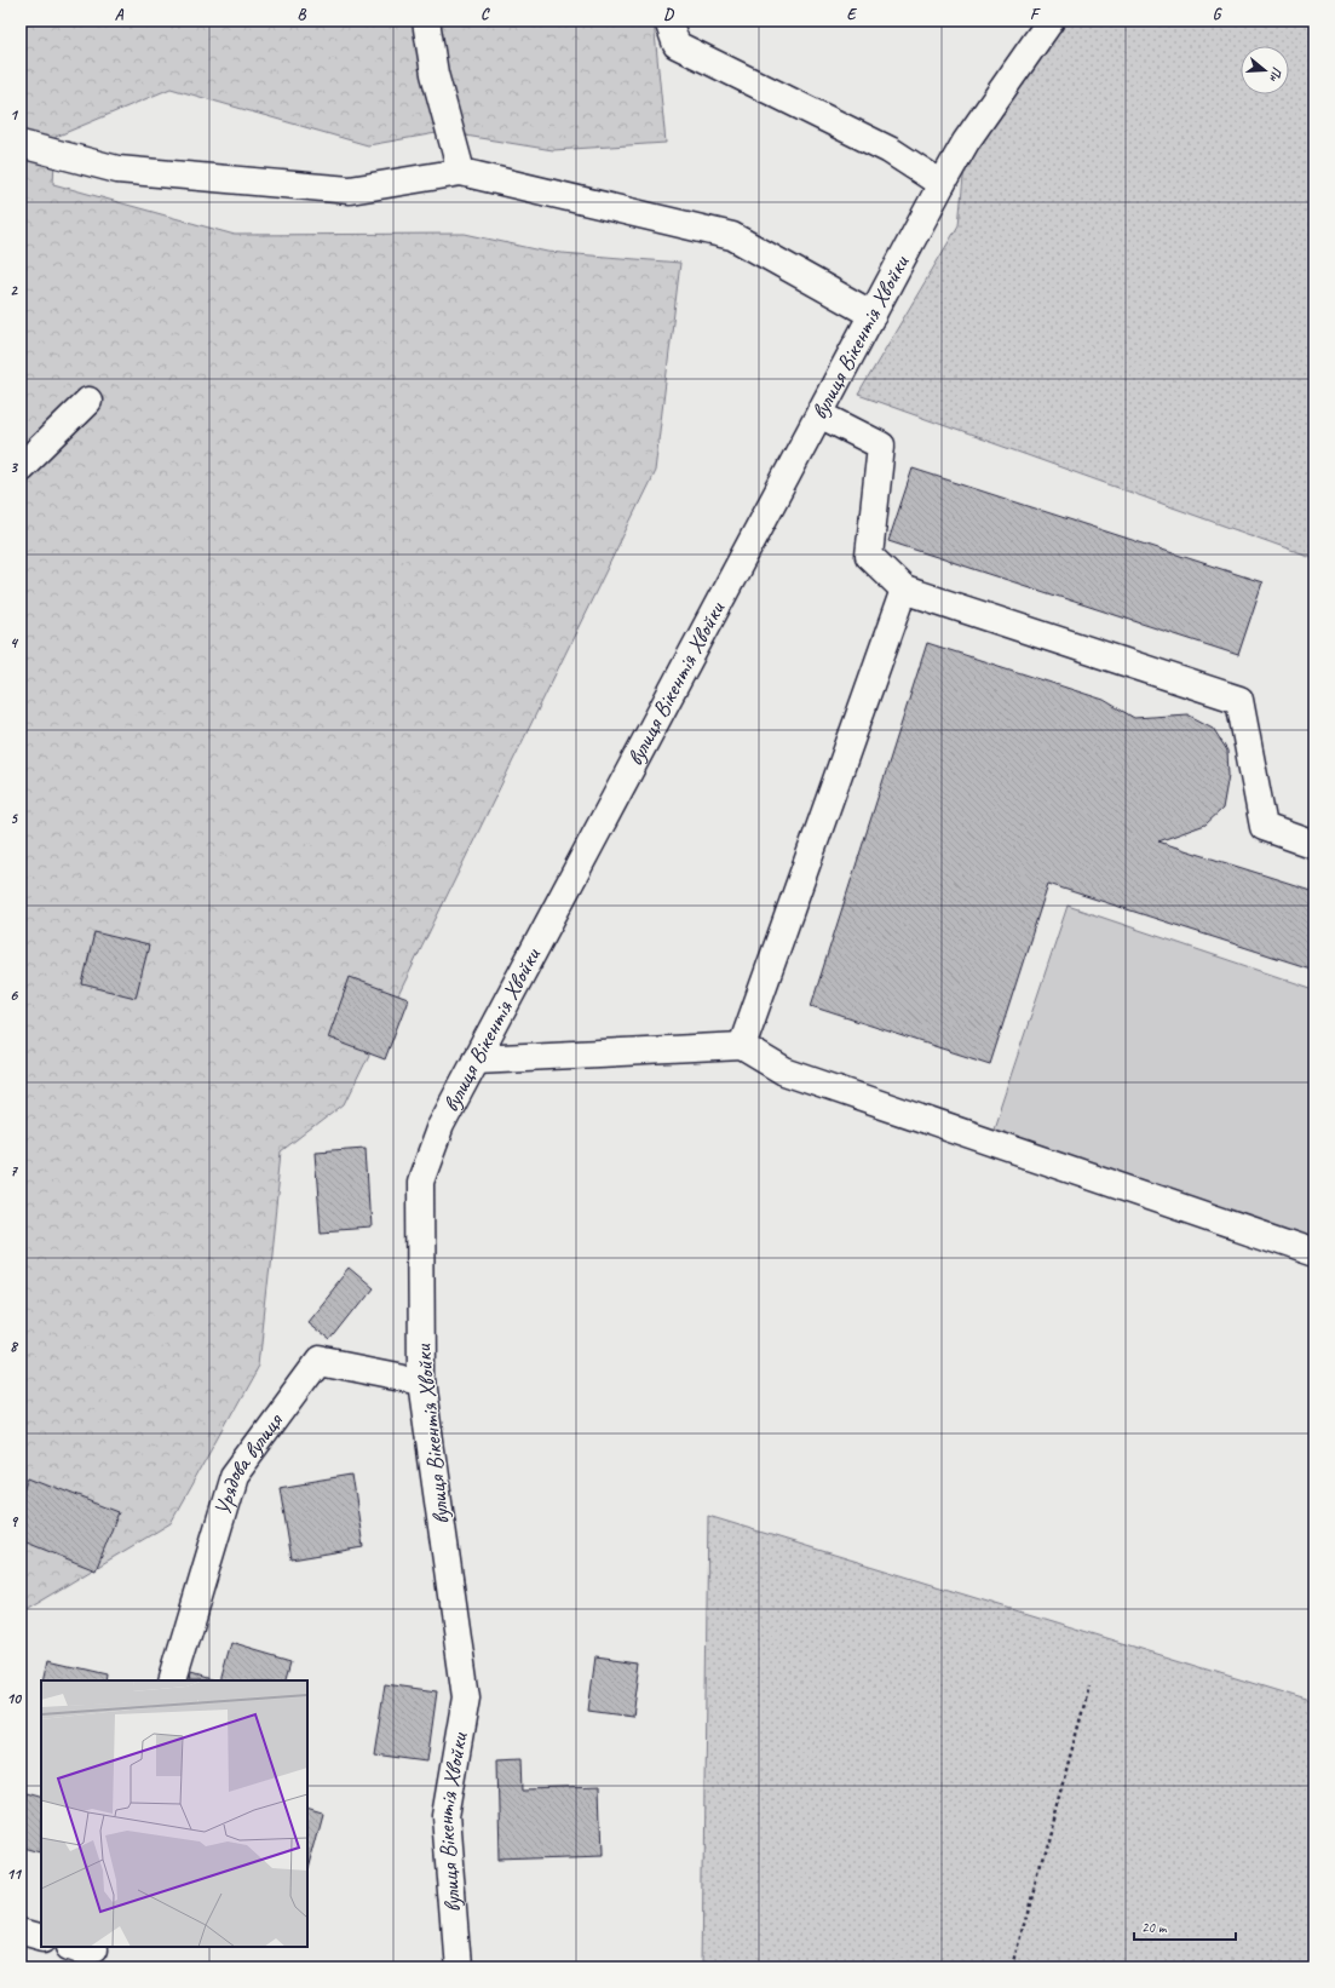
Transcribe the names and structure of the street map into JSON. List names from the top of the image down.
{
  "streets": {
    "street": ["вулиця Вікентія Хвойки", "Урядова вулиця"]
  },
  "crossings": [
    ["вулиця Вікентія Хвойки", "Урядова вулиця"]
  ],
  "scale_bar": "20 m",
  "north": "right",
  "grid": {
    "columns": [
      "A",
      "B",
      "C",
      "D",
      "E",
      "F",
      "G"
    ],
    "rows": [
      "1",
      "2",
      "3",
      "4",
      "5",
      "6",
      "7",
      "8",
      "9",
      "10",
      "11"
    ]
  }
}
